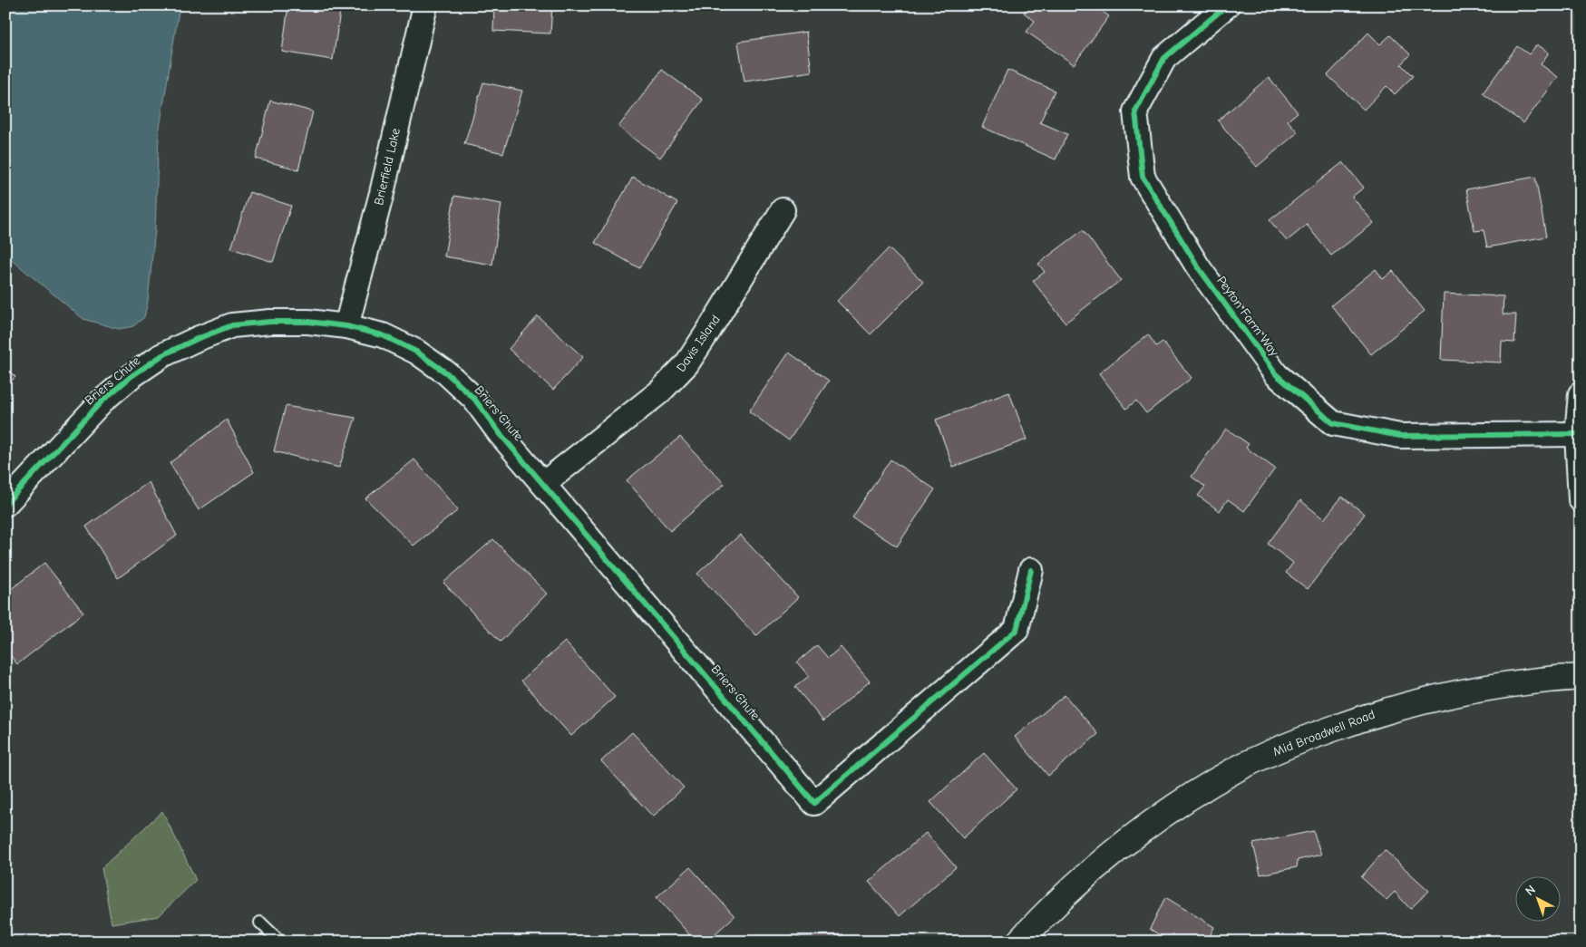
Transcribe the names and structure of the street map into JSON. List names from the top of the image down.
{
  "streets": {
    "street": [
      "Brierfield Lake",
      "Peyton Farm Way",
      "Davis Island",
      "Briers Chute",
      "Mid Broadwell Road"
    ]
  },
  "crossings": [
    ["Brierfield Lake", "Briers Chute"],
    ["Davis Island", "Briers Chute"]
  ],
  "north": "top left"
}
